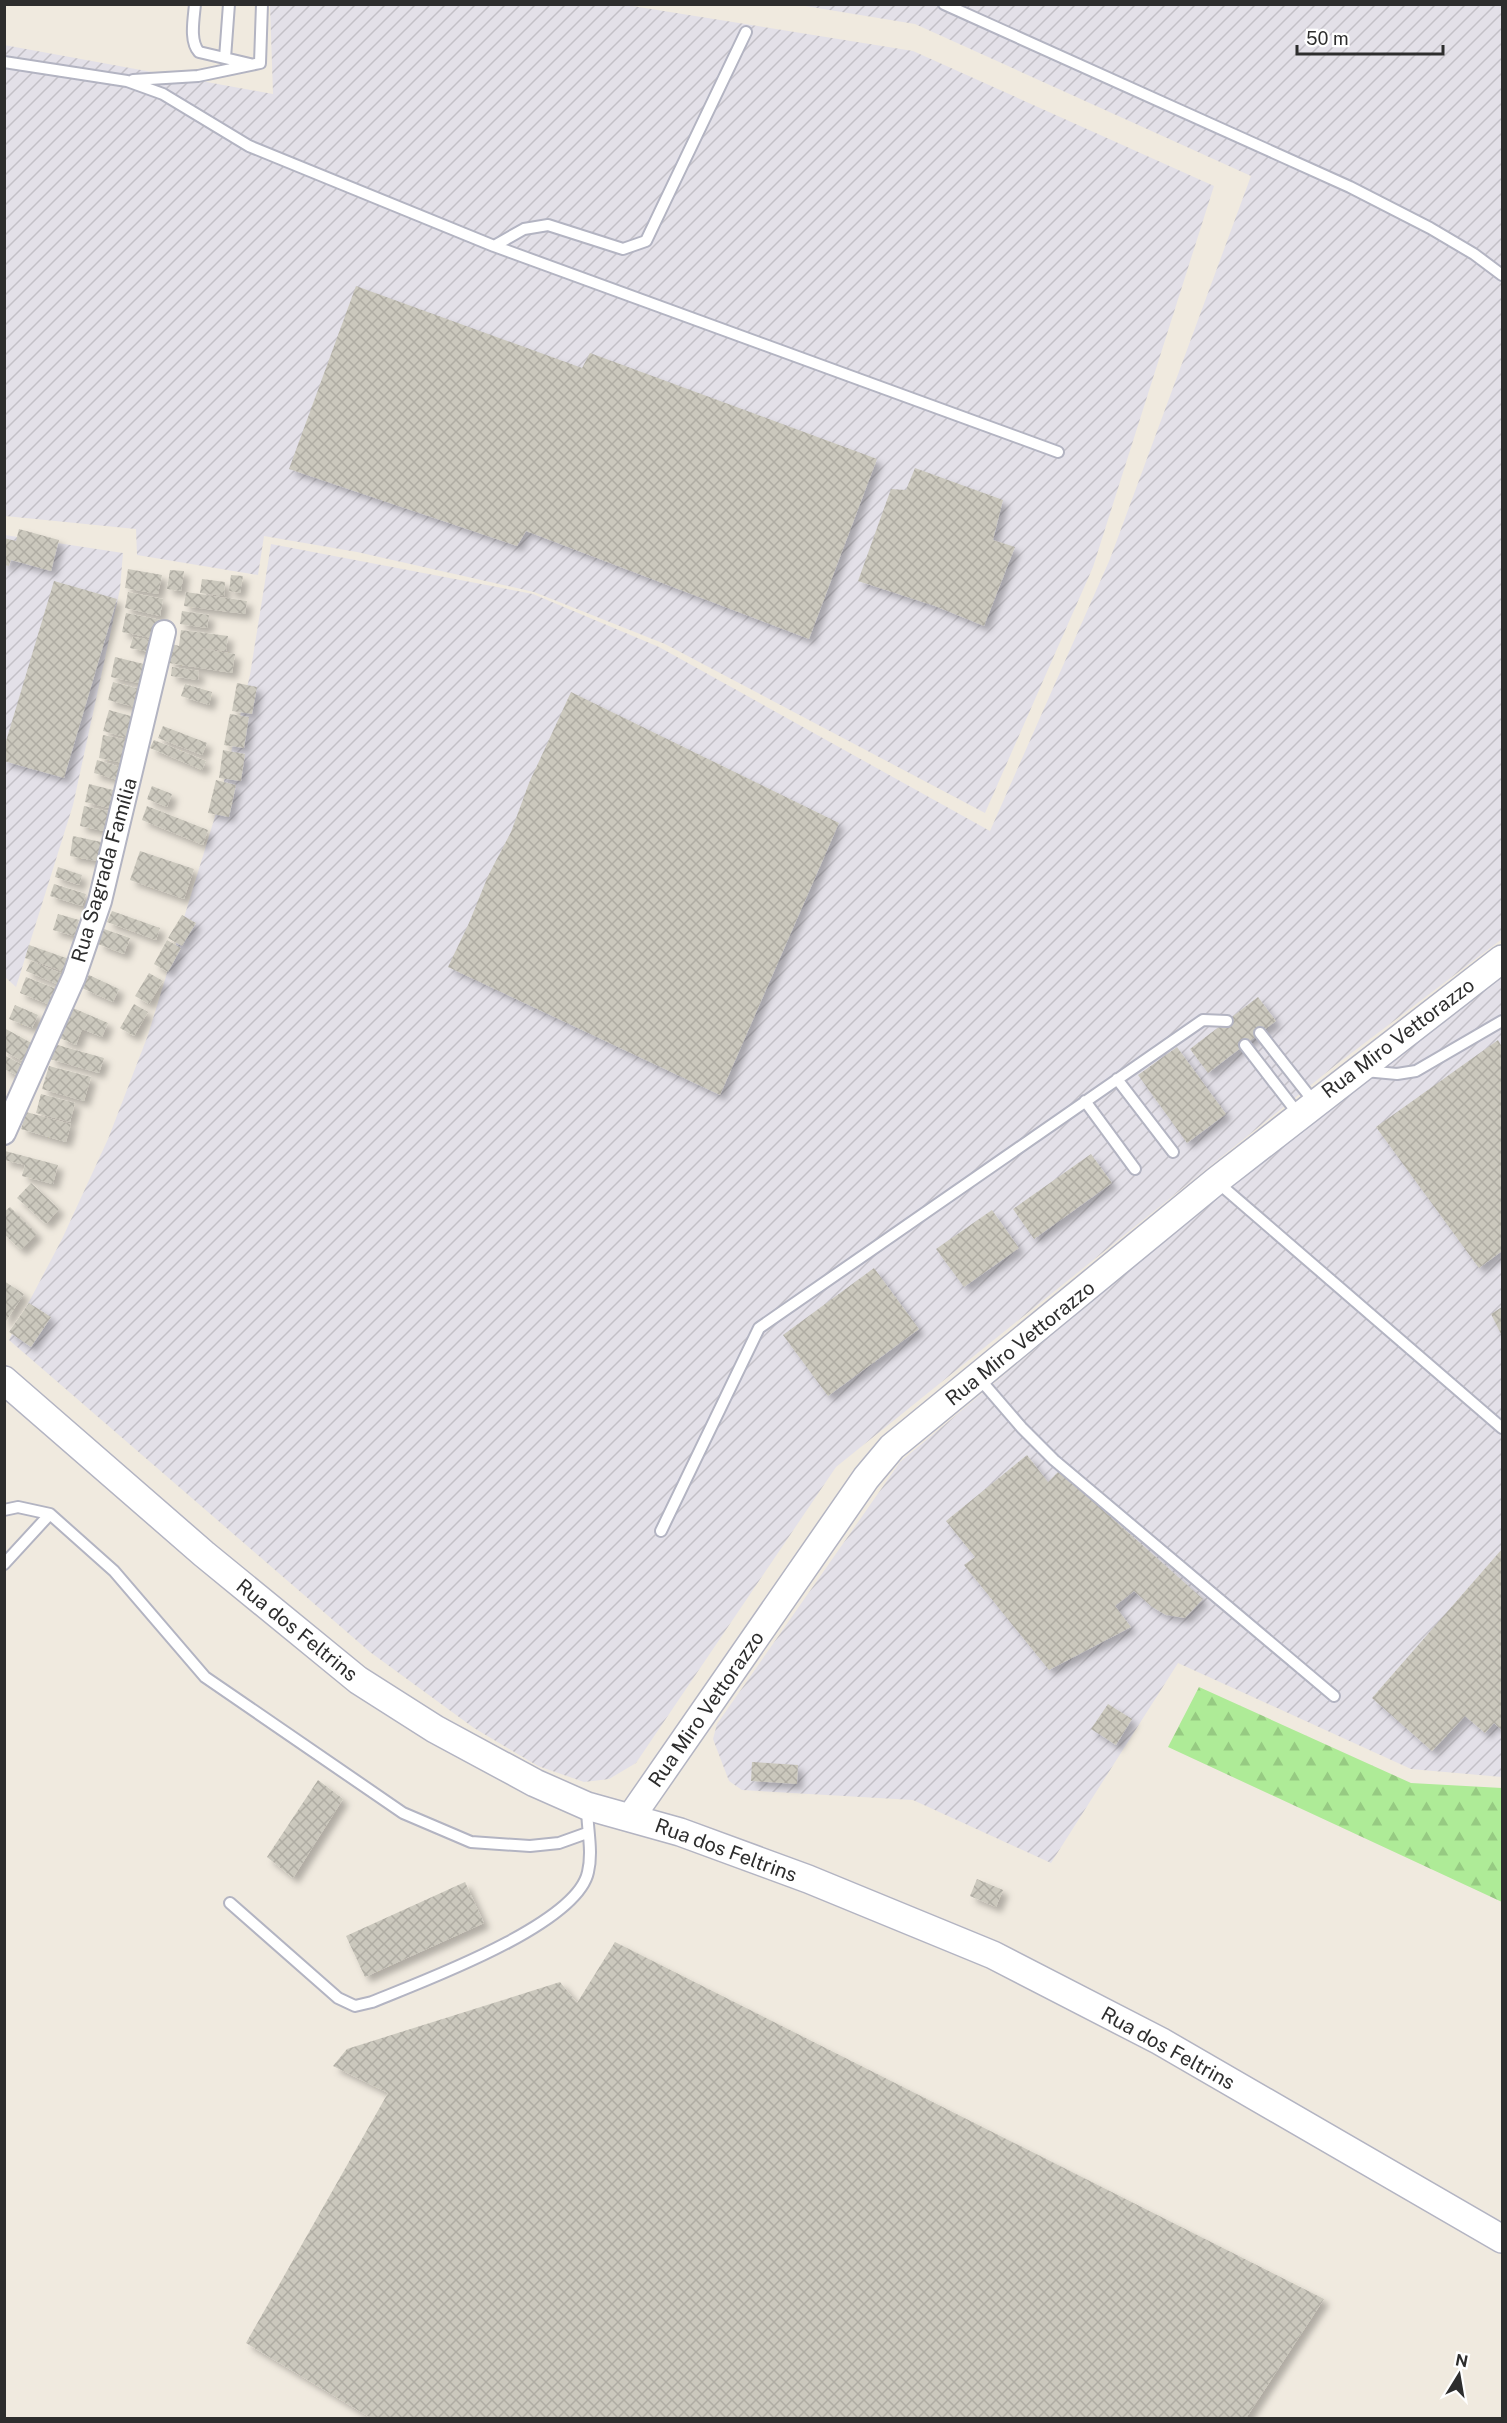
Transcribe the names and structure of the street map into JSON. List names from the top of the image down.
{
  "streets": {
    "street": ["Rua Sagrada Família", "Rua Miro Vettorazzo", "Rua dos Feltrins"]
  },
  "crossings": [
    ["Rua Miro Vettorazzo", "Rua dos Feltrins"]
  ],
  "scale_bar": "50 m",
  "north": "top"
}
